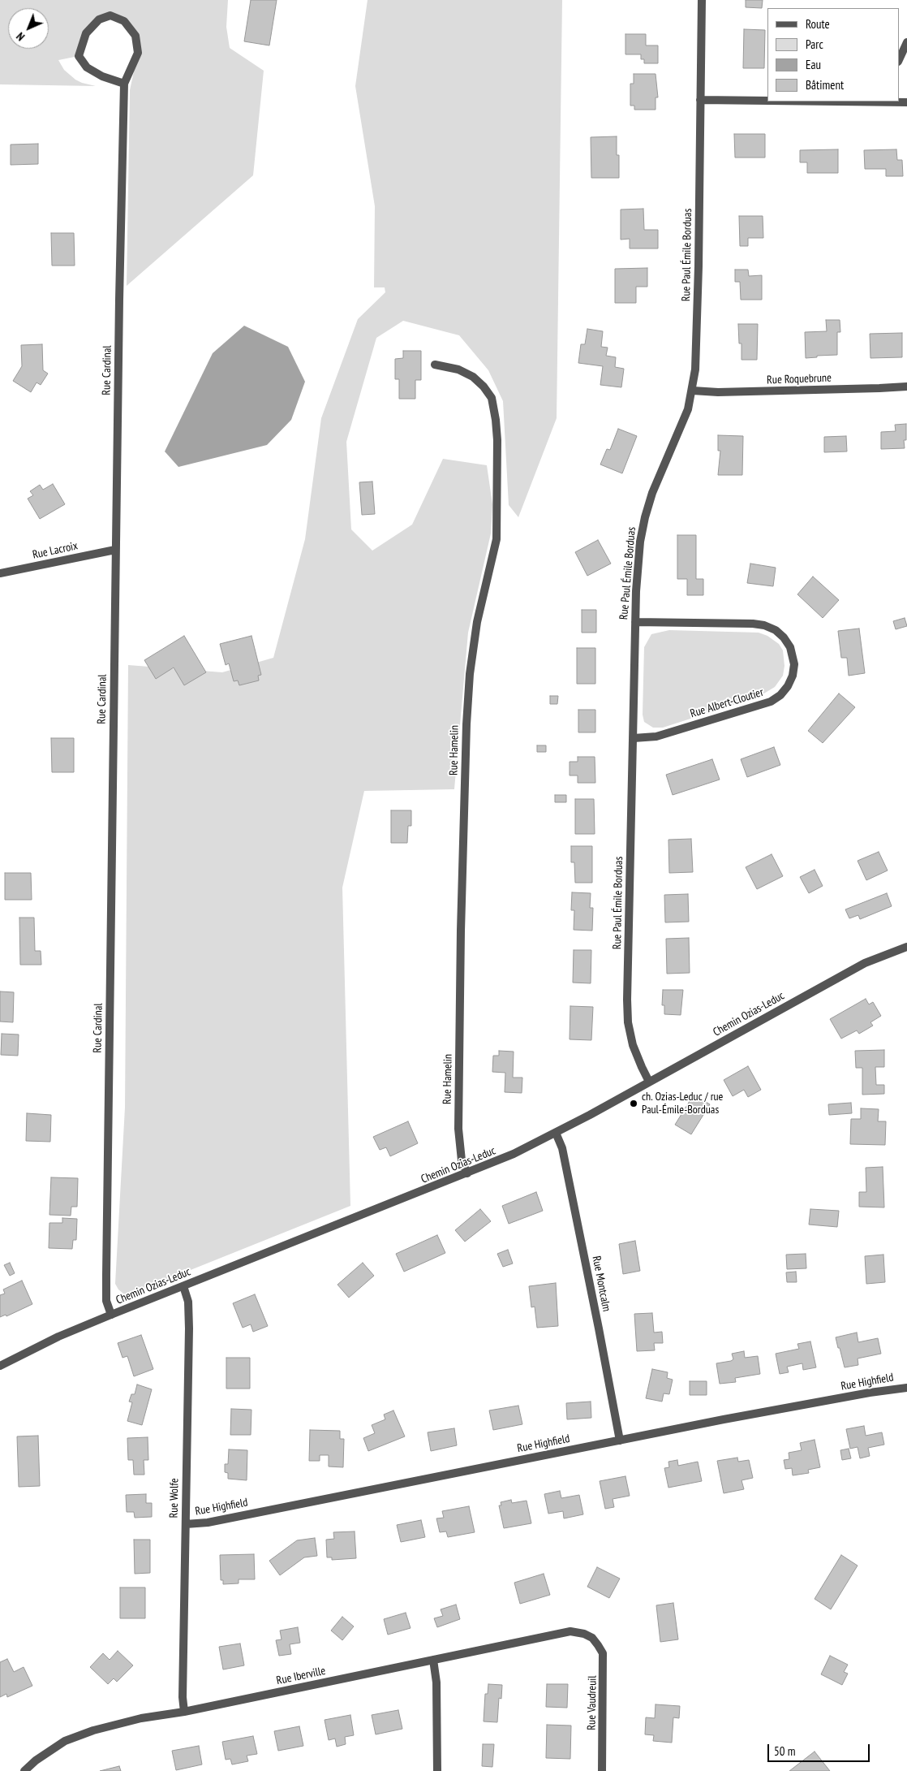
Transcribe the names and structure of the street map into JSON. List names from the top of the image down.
{
  "streets": {
    "street": [
      "Rue Paul Émile Borduas",
      "Rue Cardinal",
      "Rue Roquebrune",
      "Rue Lacroix",
      "Rue Albert-Cloutier",
      "Rue Hamelin",
      "Chemin Ozias-Leduc",
      "Rue Montcalm",
      "Rue Highfield",
      "Rue Wolfe",
      "Rue Iberville",
      "Rue Vaudreuil"
    ]
  },
  "crossings": [
    ["Rue Paul Émile Borduas", "Rue Roquebrune"],
    ["Rue Paul Émile Borduas", "Rue Albert-Cloutier"],
    ["Rue Paul Émile Borduas", "Chemin Ozias-Leduc"],
    ["Rue Cardinal", "Rue Lacroix"],
    ["Rue Cardinal", "Chemin Ozias-Leduc"],
    ["Rue Hamelin", "Chemin Ozias-Leduc"],
    ["Chemin Ozias-Leduc", "Rue Montcalm"],
    ["Chemin Ozias-Leduc", "Rue Wolfe"],
    ["Rue Montcalm", "Rue Highfield"],
    ["Rue Highfield", "Rue Wolfe"],
    ["Rue Wolfe", "Rue Iberville"],
    ["Rue Iberville", "Rue Vaudreuil"]
  ],
  "places": ["ch. Ozias-Leduc / rue Paul-Émile-Borduas"],
  "legend": [
    "Route",
    "Parc",
    "Eau",
    "Bâtiment"
  ],
  "scale_bar": "50 m",
  "north": "bottom left"
}
